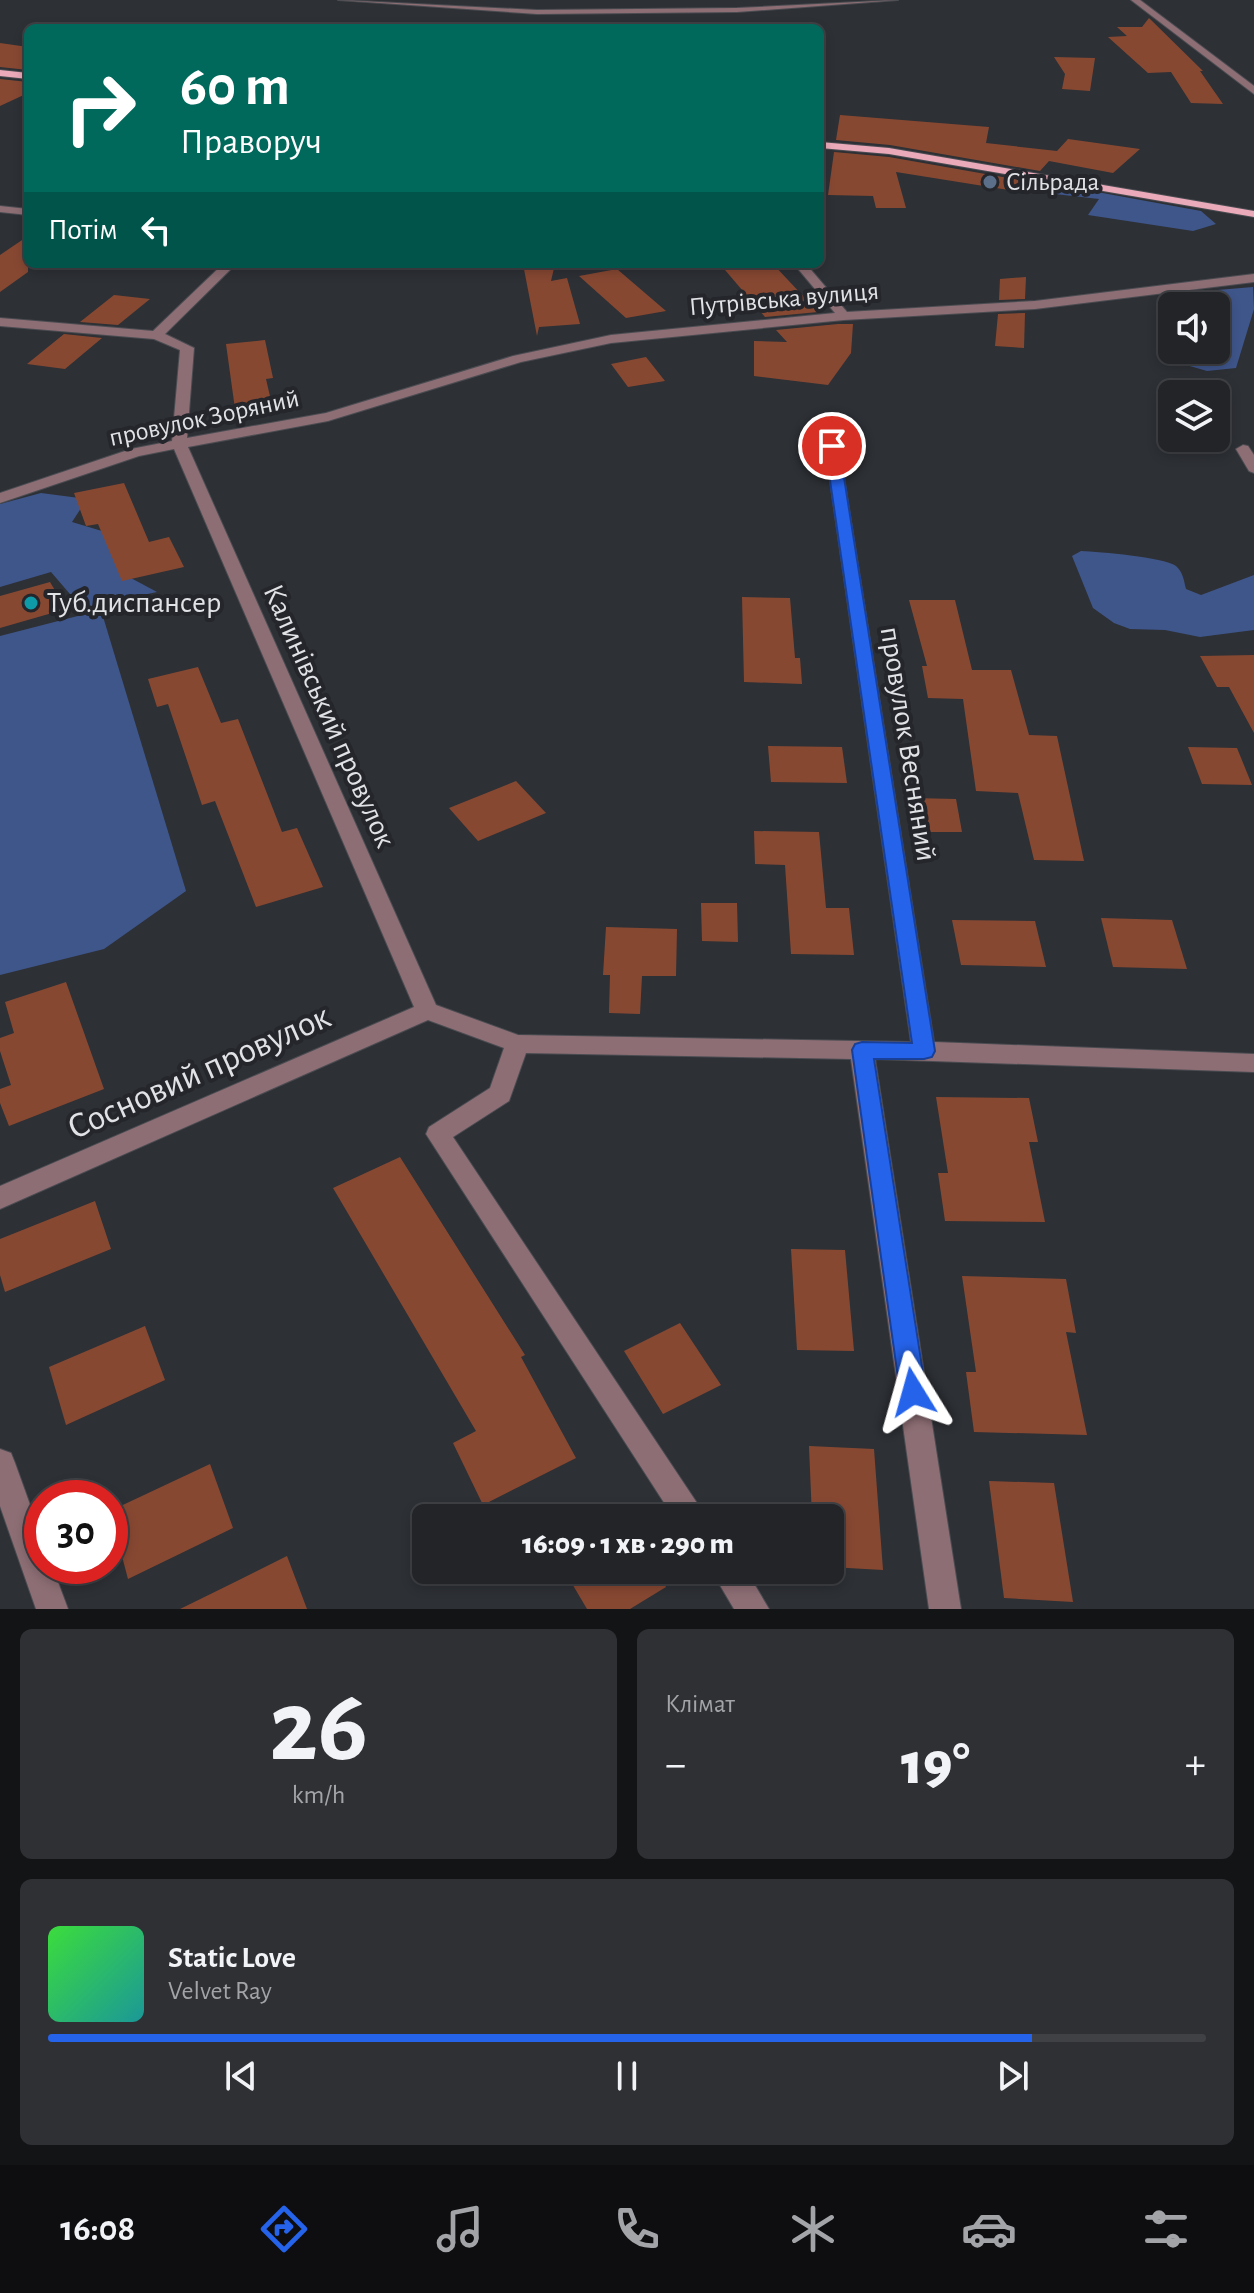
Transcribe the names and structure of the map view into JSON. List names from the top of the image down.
{
  "streets": {
    "street": [
      "Путрівська вулиця",
      "провулок Зоряний",
      "Калинівський провулок",
      "провулок Весняний",
      "Сосновий провулок"
    ]
  },
  "crossings": [
    ["Путрівська вулиця", "провулок Зоряний"],
    ["провулок Зоряний", "Калинівський провулок"],
    ["Калинівський провулок", "Сосновий провулок"]
  ],
  "places": ["Сільрада", "Туб.диспансер"],
  "page": {
    "turn": ["60 m", "Праворуч"],
    "then": "Потім",
    "limit": "30",
    "trip": "16:09 · 1 хв · 290 m",
    "tile": [
      ["26", "km/h"],
      "Клімат"
    ],
    "heat": ["−", "19°", "+"],
    "song": ["Static Love", "Velvet Ray"],
    "tabs": "16:08"
  }
}
